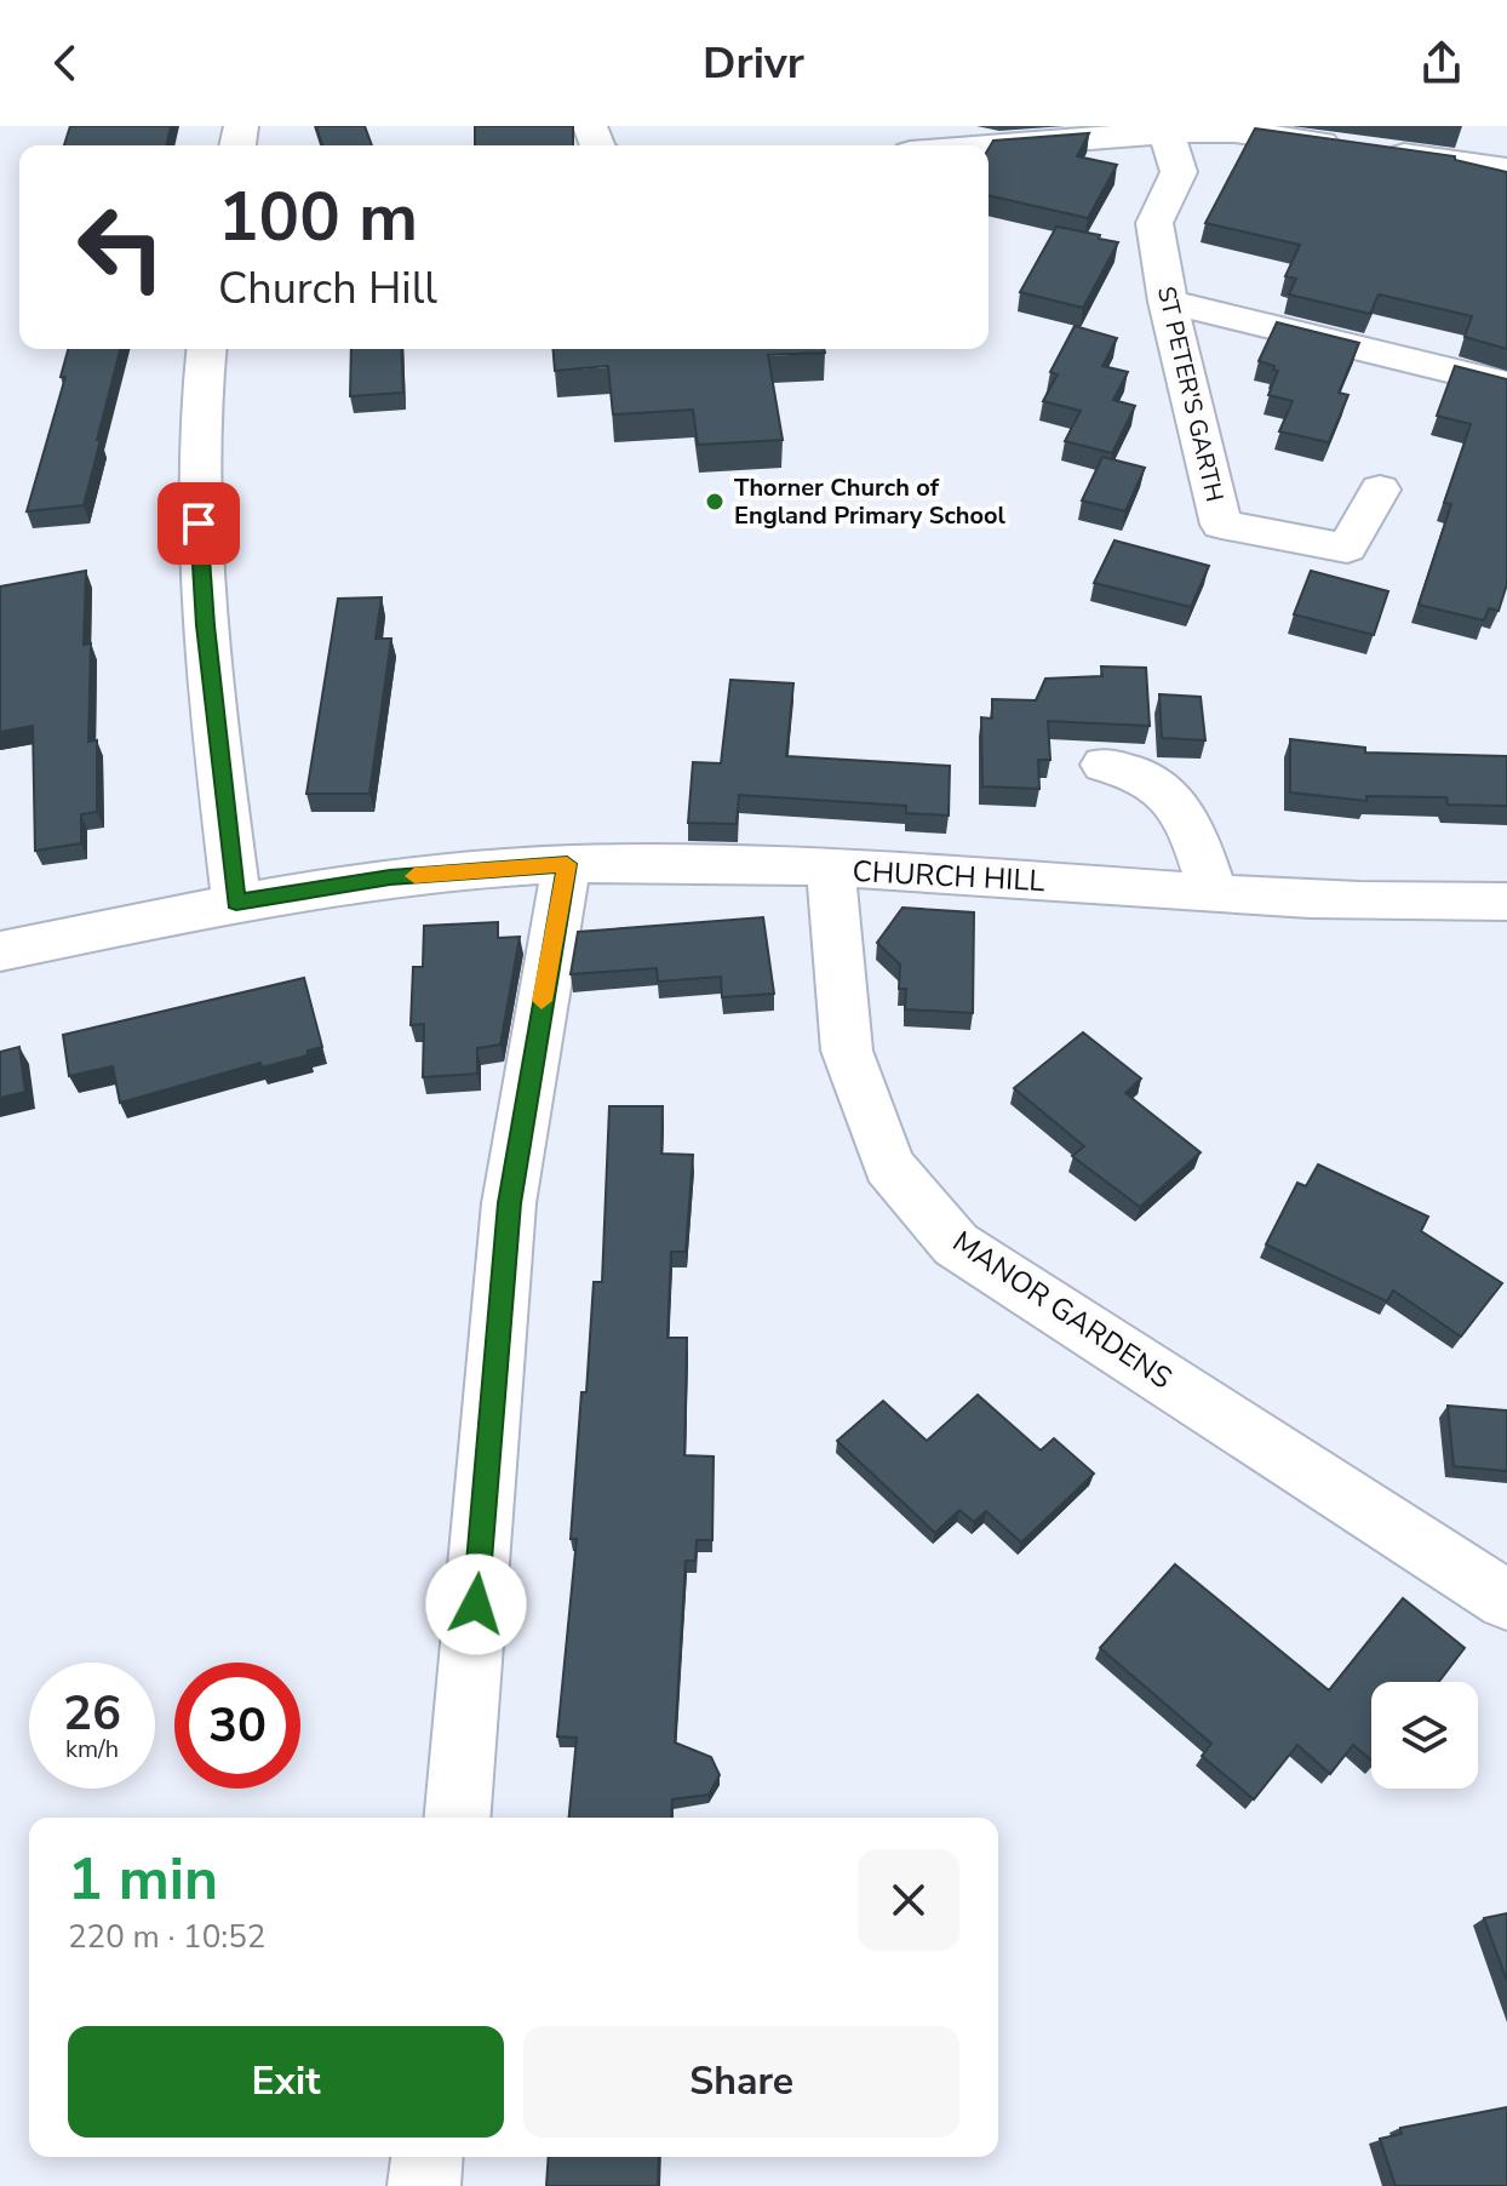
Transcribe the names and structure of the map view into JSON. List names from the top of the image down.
{
  "streets": {
    "street": ["ST PETER'S GARTH", "CHURCH HILL", "MANOR GARDENS"]
  },
  "crossings": [
    ["CHURCH HILL", "MANOR GARDENS"]
  ],
  "places": ["Thorner Church of England Primary School"],
  "page": {
    "header": "Drivr",
    "turn": ["100 m", "Church Hill"],
    "speed": "26 km/h",
    "limit": "30",
    "heading": ["1 min", "220 m · 10:52"],
    "buttons": ["Exit", "Share"]
  }
}
